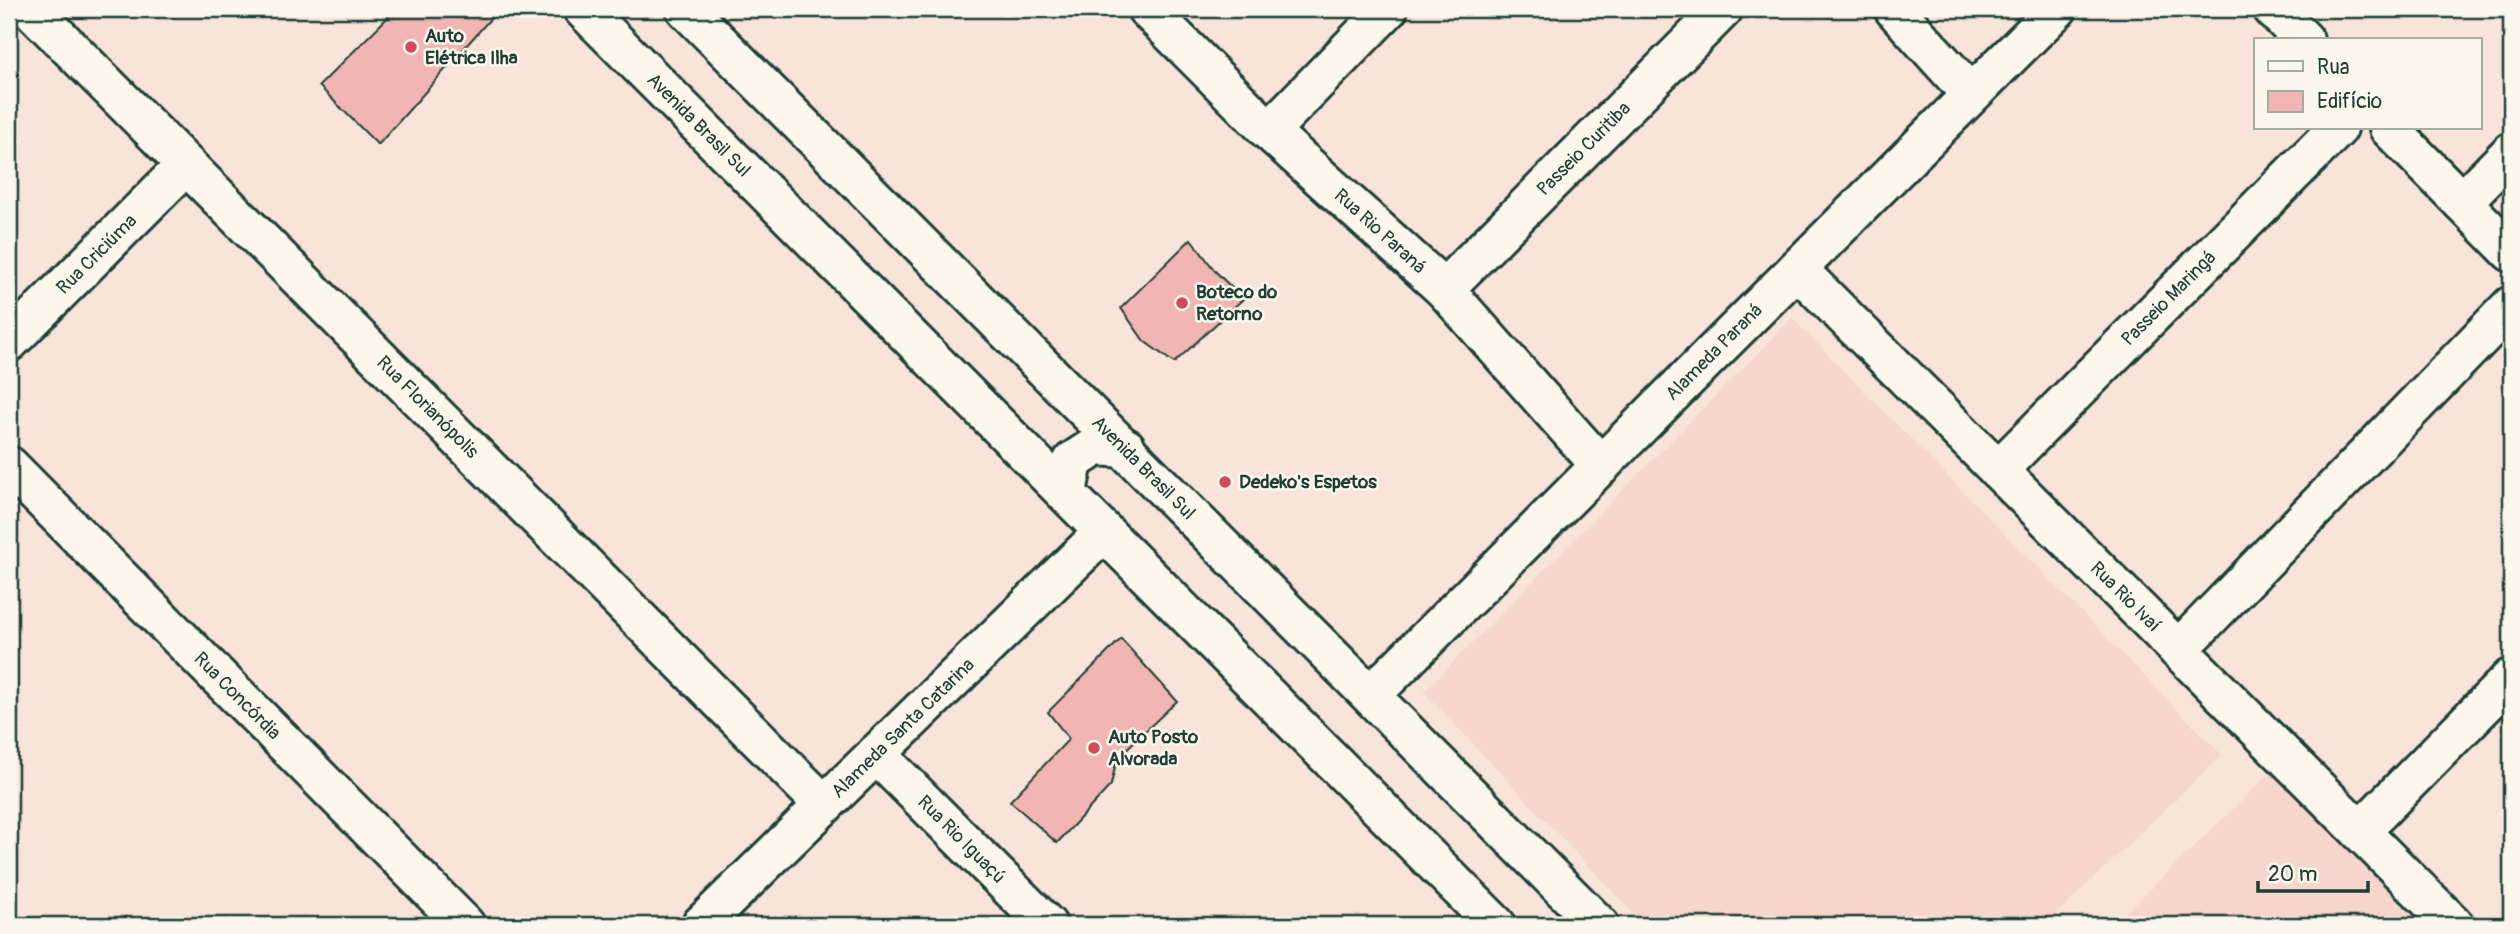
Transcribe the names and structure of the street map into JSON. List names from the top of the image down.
{
  "streets": {
    "street": [
      "Avenida Brasil Sul",
      "Passeio Curitiba",
      "Rua Rio Paraná",
      "Rua Criciúma",
      "Passeio Maringá",
      "Alameda Paraná",
      "Rua Florianópolis",
      "Rua Rio Ivaí",
      "Rua Concórdia",
      "Alameda Santa Catarina",
      "Rua Rio Iguaçú"
    ]
  },
  "crossings": [
    ["Avenida Brasil Sul", "Alameda Paraná"],
    ["Avenida Brasil Sul", "Alameda Santa Catarina"],
    ["Passeio Curitiba", "Rua Rio Paraná"],
    ["Rua Rio Paraná", "Alameda Paraná"],
    ["Rua Criciúma", "Rua Florianópolis"],
    ["Passeio Maringá", "Rua Rio Ivaí"],
    ["Alameda Paraná", "Rua Rio Ivaí"],
    ["Rua Florianópolis", "Alameda Santa Catarina"],
    ["Alameda Santa Catarina", "Rua Rio Iguaçú"]
  ],
  "places": [
    "Auto Elétrica Ilha",
    "Boteco do Retorno",
    "Dedeko's Espetos",
    "Auto Posto Alvorada"
  ],
  "legend": ["Rua", "Edifício"],
  "scale_bar": "20 m"
}
